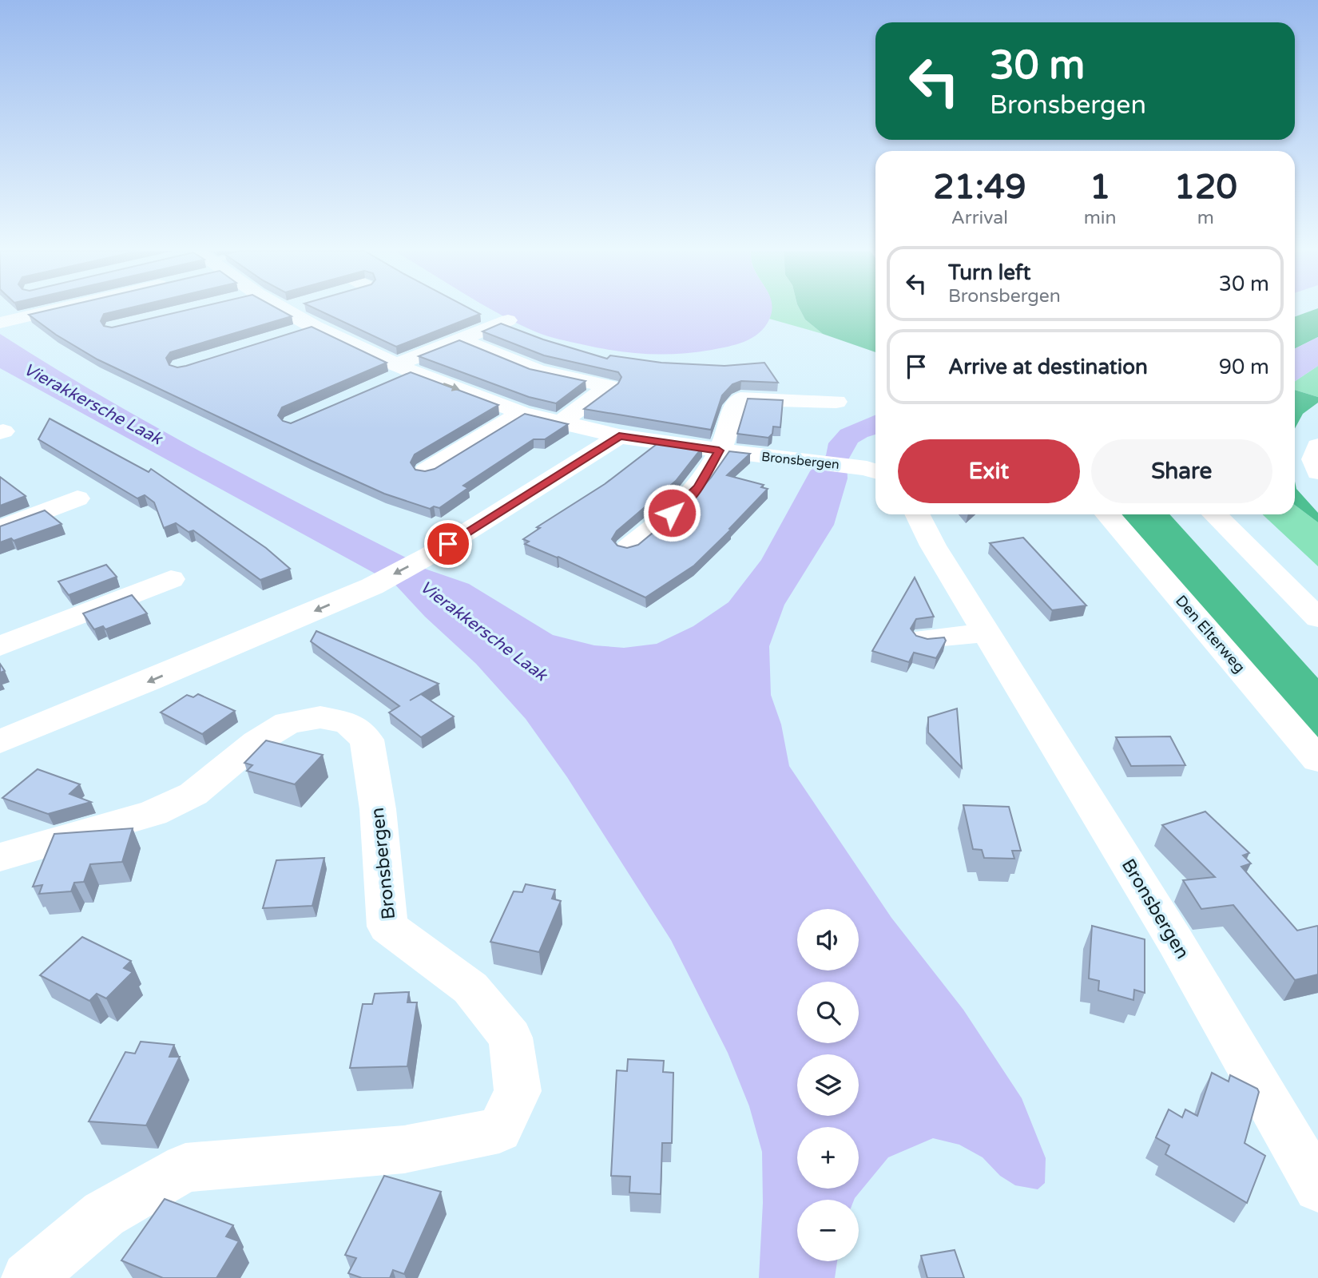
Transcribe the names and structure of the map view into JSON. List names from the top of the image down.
{
  "streets": {
    "street": ["Bronsbergen", "Den Elterweg"]
  },
  "water": ["Vierakkersche Laak"],
  "page": {
    "turn": ["30 m", "Bronsbergen"],
    "eta": [
      "21:49",
      "Arrival",
      "1",
      "min",
      "120",
      "m"
    ],
    "list": [
      {
        "name": "Turn left",
        "note": "Bronsbergen",
        "value": "30 m"
      },
      {
        "name": "Arrive at destination",
        "value": "90 m"
      }
    ],
    "buttons": ["Exit", "Share"],
    "map_buttons": ["+", "−"]
  }
}
